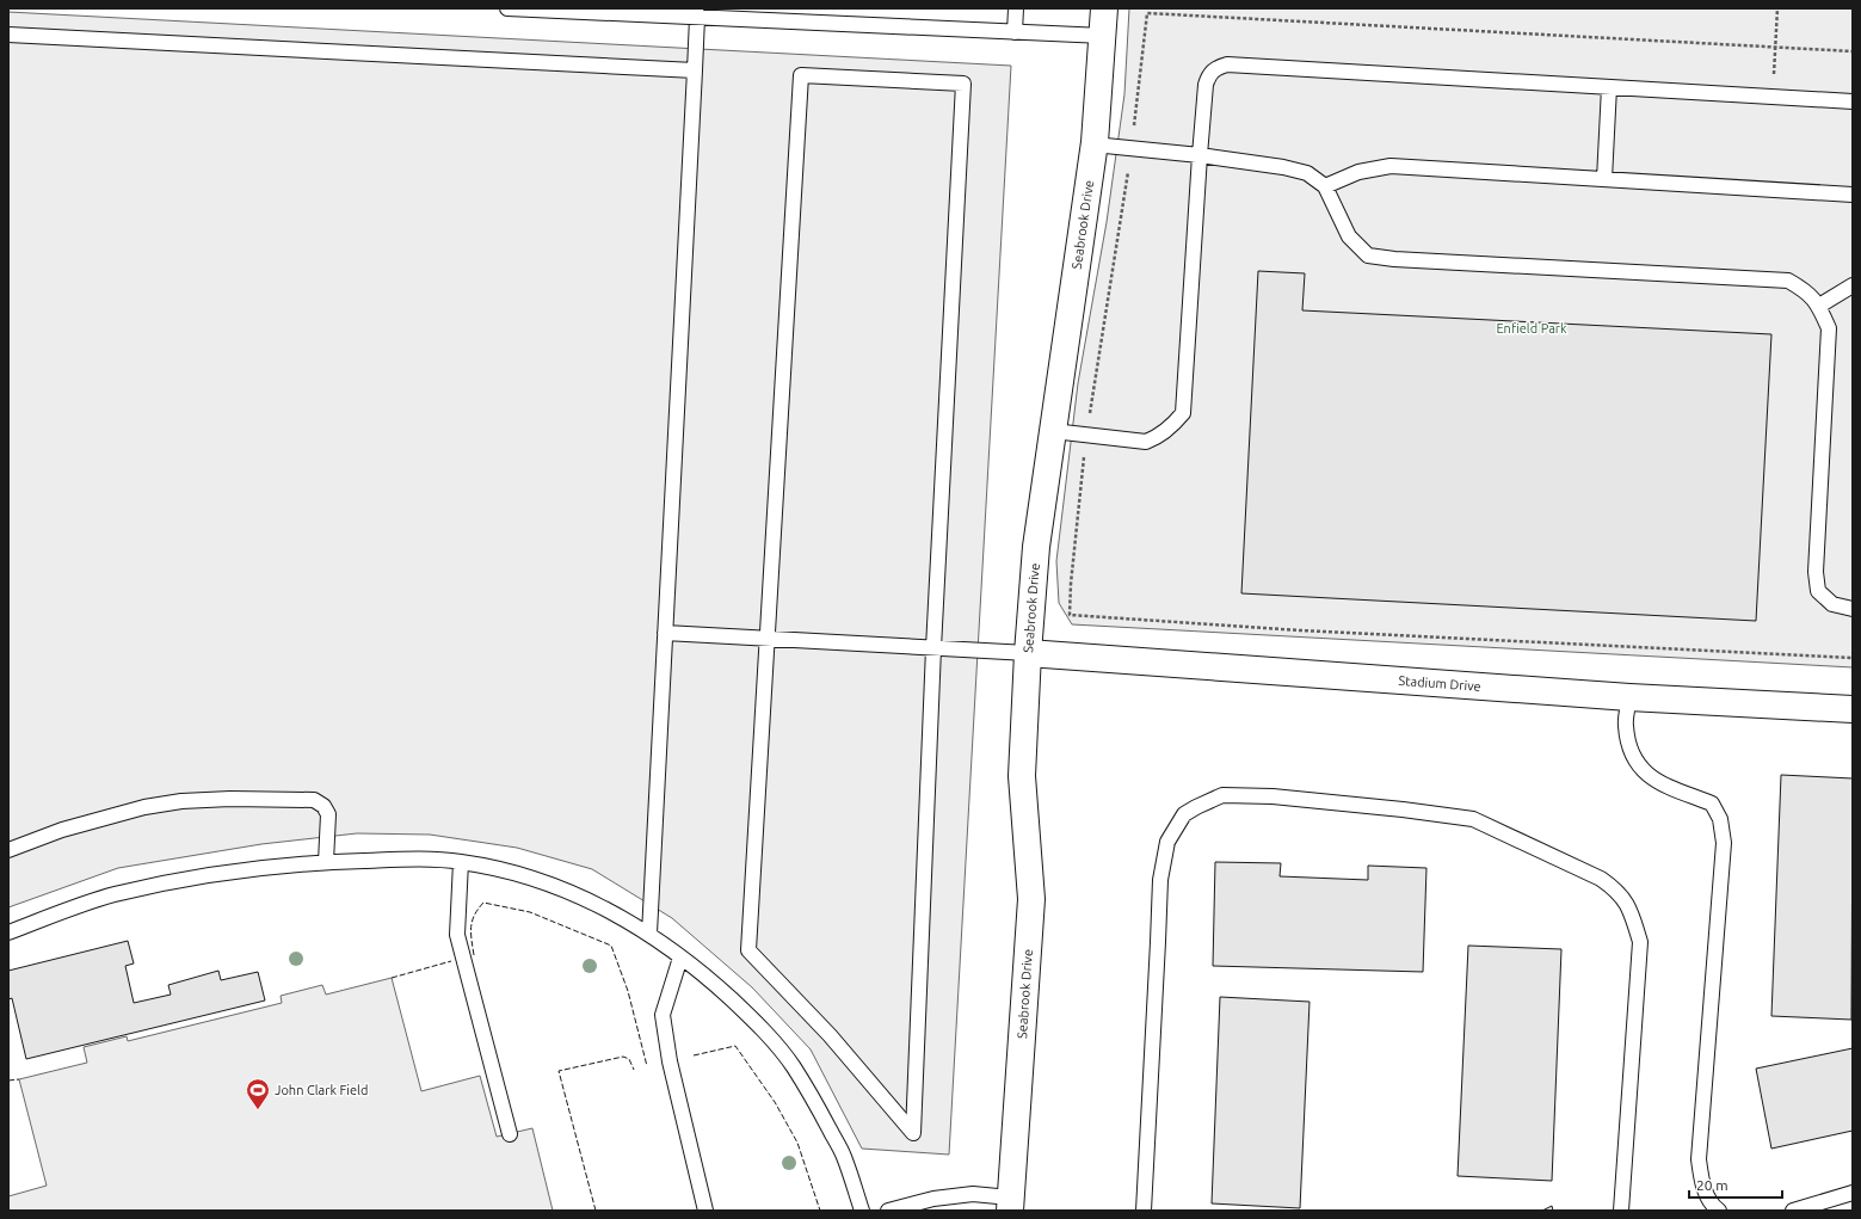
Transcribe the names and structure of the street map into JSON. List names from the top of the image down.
{
  "streets": {
    "street": ["Seabrook Drive", "Stadium Drive"]
  },
  "crossings": [
    ["Seabrook Drive", "Stadium Drive"]
  ],
  "parks": ["Enfield Park"],
  "places": {
    "sports": ["John Clark Field"]
  },
  "scale_bar": "20 m"
}
